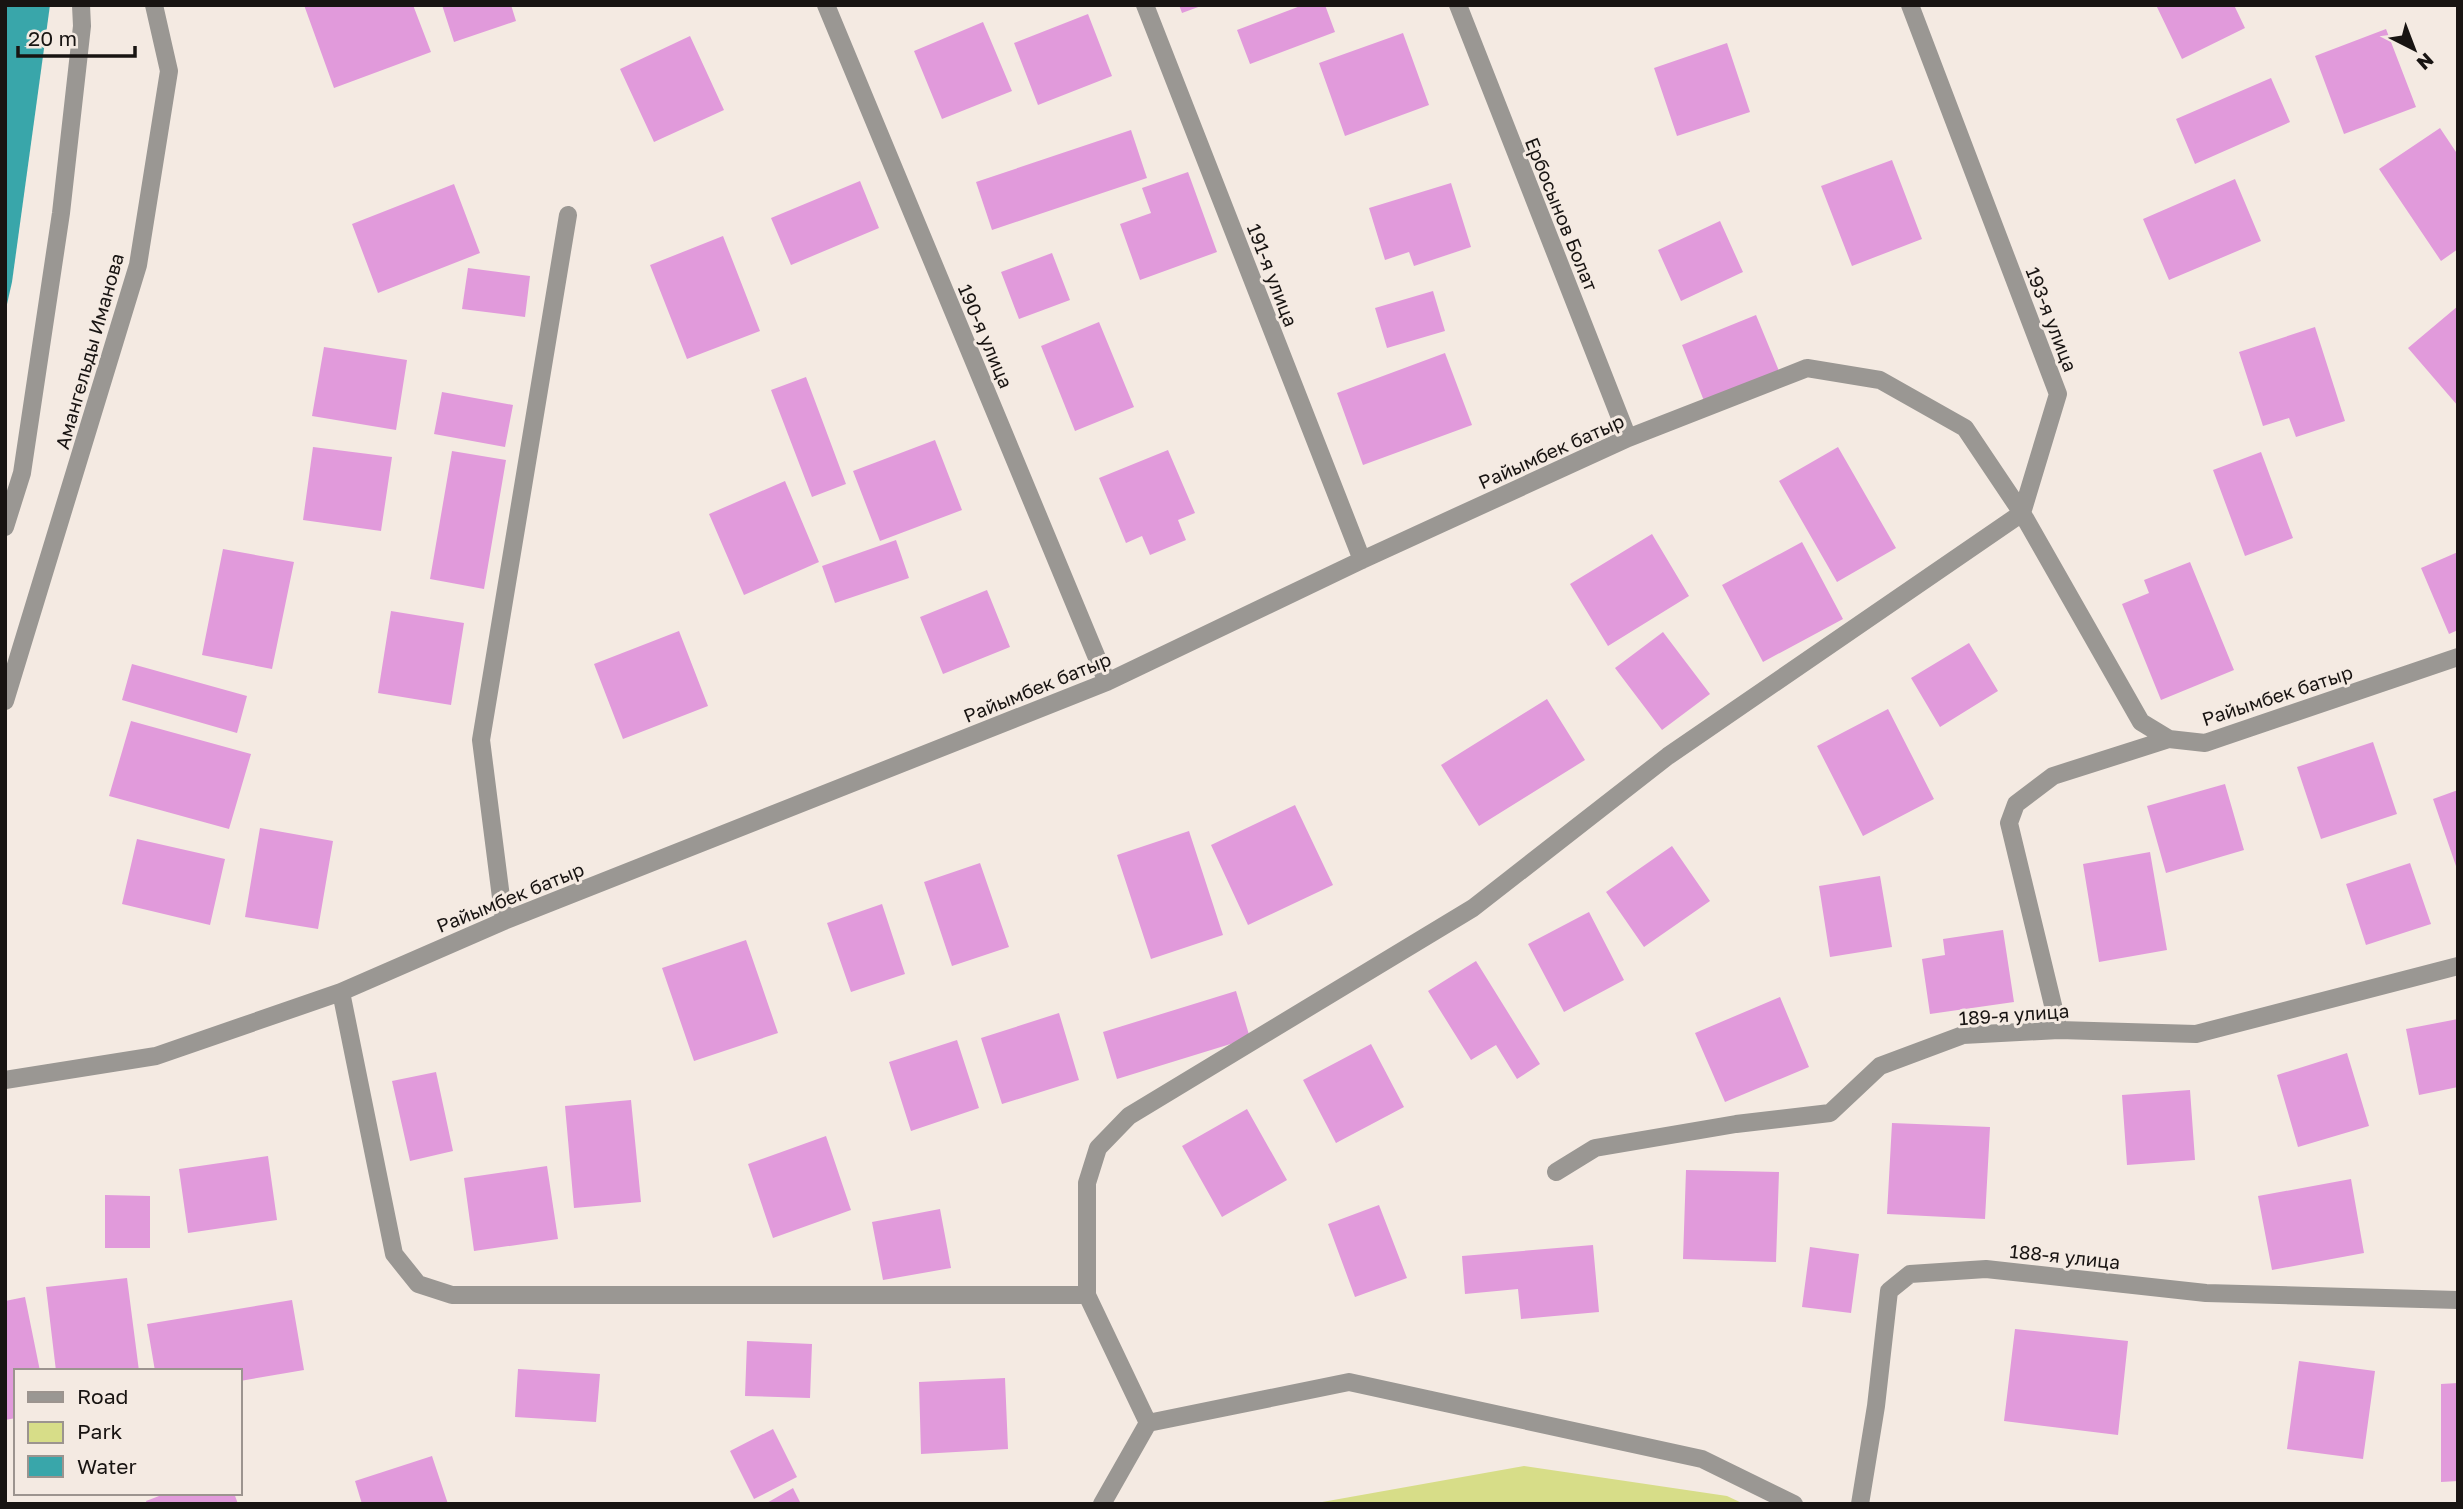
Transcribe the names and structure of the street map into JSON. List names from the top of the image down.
{
  "streets": {
    "street": [
      "Ербосынов Болат",
      "191-я улица",
      "193-я улица",
      "190-я улица",
      "Амангельды Иманова",
      "Райымбек батыр",
      "189-я улица",
      "188-я улица"
    ]
  },
  "crossings": [
    ["Ербосынов Болат", "Райымбек батыр"],
    ["191-я улица", "Райымбек батыр"],
    ["193-я улица", "Райымбек батыр"],
    ["190-я улица", "Райымбек батыр"],
    ["Райымбек батыр", "189-я улица"]
  ],
  "legend": ["Road", "Park", "Water"],
  "scale_bar": "20 m",
  "north": "bottom right"
}
